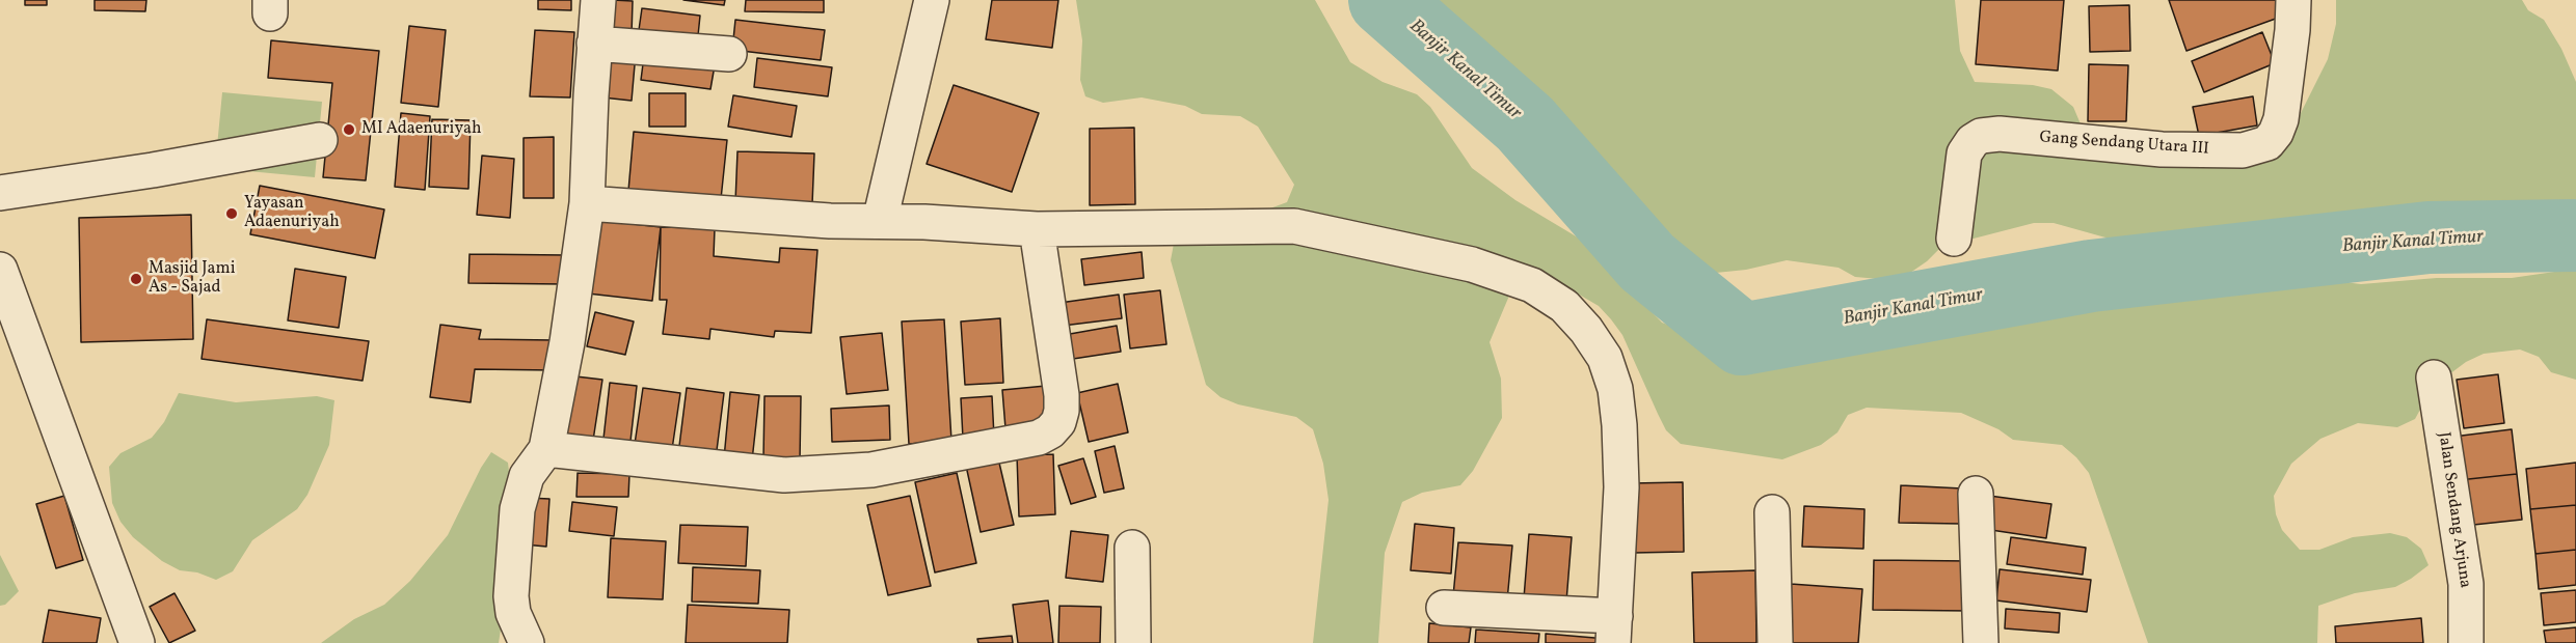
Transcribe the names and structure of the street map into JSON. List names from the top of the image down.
{
  "streets": {
    "street": ["Gang Sendang Utara III", "Jalan Sendang Arjuna"]
  },
  "water": ["Banjir Kanal Timur"],
  "places": ["MI Adaenuriyah", "Yayasan Adaenuriyah", "Masjid Jami As - Sajad"]
}
